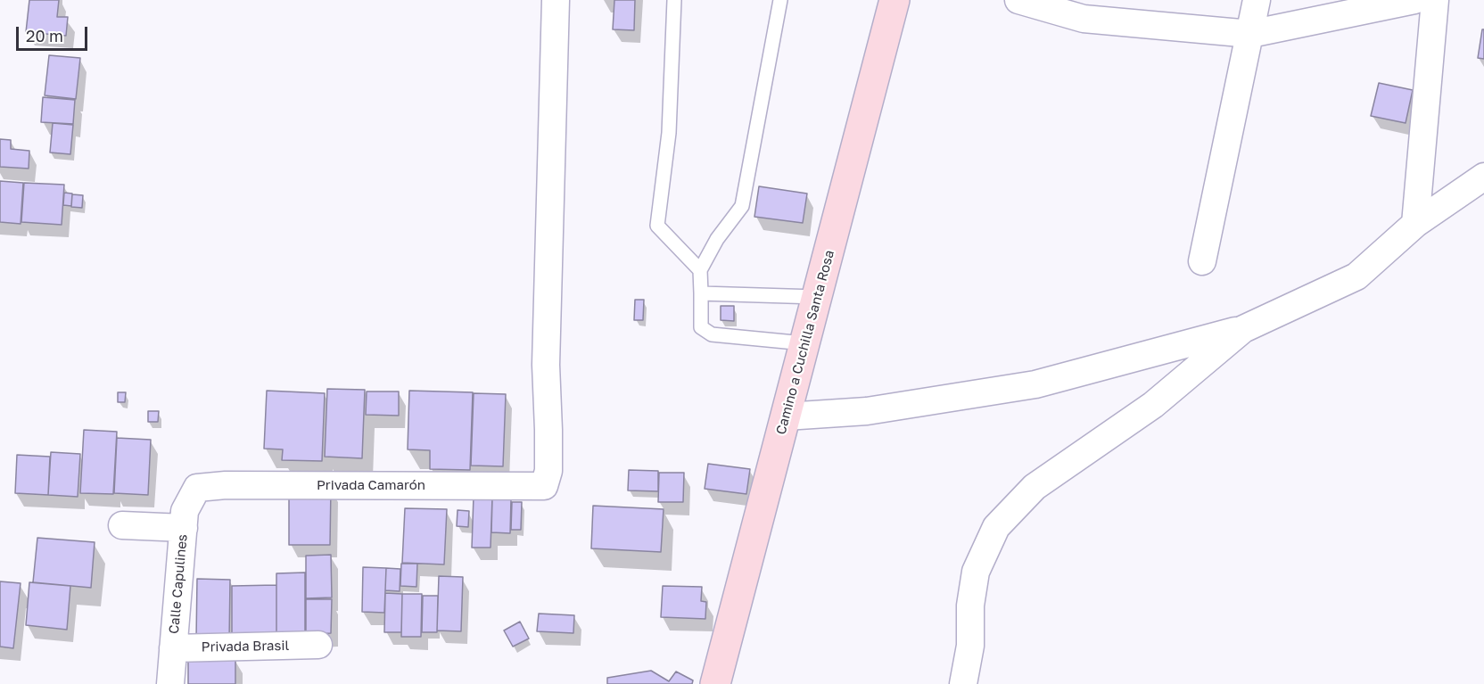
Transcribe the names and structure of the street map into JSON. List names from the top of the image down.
{
  "streets": {
    "street": [
      "Camino a Cuchilla Santa Rosa",
      "Privada Camarón",
      "Calle Capulines",
      "Privada Brasil"
    ]
  },
  "crossings": [
    ["Privada Camarón", "Calle Capulines"],
    ["Calle Capulines", "Privada Brasil"]
  ],
  "scale_bar": "20 m"
}
